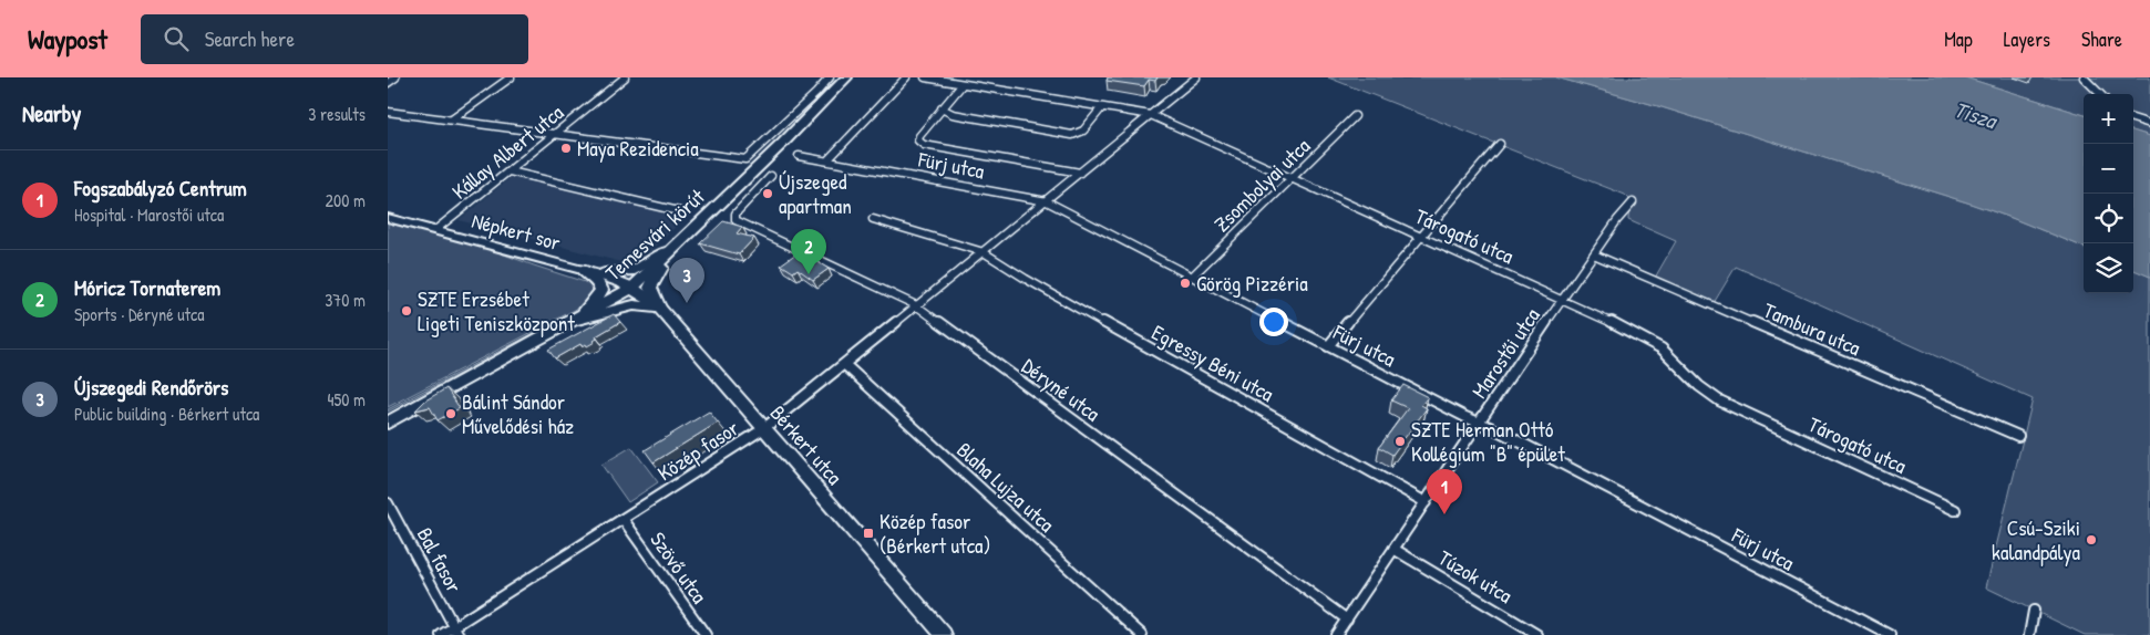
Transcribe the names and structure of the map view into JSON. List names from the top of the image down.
{
  "streets": {
    "main road": ["Temesvári körút"],
    "street": [
      "Kállay Albert utca",
      "Fürj utca",
      "Zsombolyai utca",
      "Népkert sor",
      "Tárogató utca",
      "Tambura utca",
      "Marostői utca",
      "Egressy Béni utca",
      "Déryné utca",
      "Bérkert utca",
      "Közép fasor",
      "Blaha Lujza utca",
      "Bal fasor",
      "Szövő utca",
      "Túzok utca"
    ]
  },
  "crossings": [
    ["Kállay Albert utca", "Népkert sor"],
    ["Fürj utca", "Zsombolyai utca"],
    ["Fürj utca", "Marostői utca"],
    ["Fürj utca", "Közép fasor"],
    ["Zsombolyai utca", "Tárogató utca"],
    ["Népkert sor", "Temesvári körút"],
    ["Népkert sor", "Bérkert utca"],
    ["Temesvári körút", "Déryné utca"],
    ["Temesvári körút", "Bérkert utca"],
    ["Tárogató utca", "Marostői utca"],
    ["Tárogató utca", "Közép fasor"],
    ["Tambura utca", "Marostői utca"],
    ["Marostői utca", "Egressy Béni utca"],
    ["Marostői utca", "Déryné utca"],
    ["Marostői utca", "Túzok utca"],
    ["Egressy Béni utca", "Közép fasor"],
    ["Déryné utca", "Közép fasor"],
    ["Bérkert utca", "Közép fasor"],
    ["Közép fasor", "Blaha Lujza utca"],
    ["Közép fasor", "Bal fasor"],
    ["Közép fasor", "Szövő utca"]
  ],
  "water": ["Tisza"],
  "places": {
    "other": [
      "Maya Rezidencia",
      "Újszeged apartman",
      "Görög Pizzéria",
      "SZTE Erzsébet Ligeti Teniszközpont",
      "Bálint Sándor Művelődési ház",
      "SZTE Herman Ottó Kollégium \"B\" épület",
      "Csú-Sziki kalandpálya"
    ],
    "transit": ["Közép fasor (Bérkert utca)"]
  },
  "page": {
    "header": "Waypost",
    "search": "Search here",
    "nav": ["Map", "Layers", "Share"],
    "heading": ["Nearby", "3 results"],
    "map_buttons": ["+", "−"],
    "list": [
      {
        "mark": "1",
        "name": "Fogszabályzó Centrum",
        "note": "Hospital · Marostői utca",
        "value": "200 m"
      },
      {
        "mark": "2",
        "name": "Móricz Tornaterem",
        "note": "Sports · Déryné utca",
        "value": "370 m"
      },
      {
        "mark": "3",
        "name": "Újszegedi Rendőrörs",
        "note": "Public building · Bérkert utca",
        "value": "450 m"
      }
    ],
    "pins": ["2", "3", "1"]
  }
}
